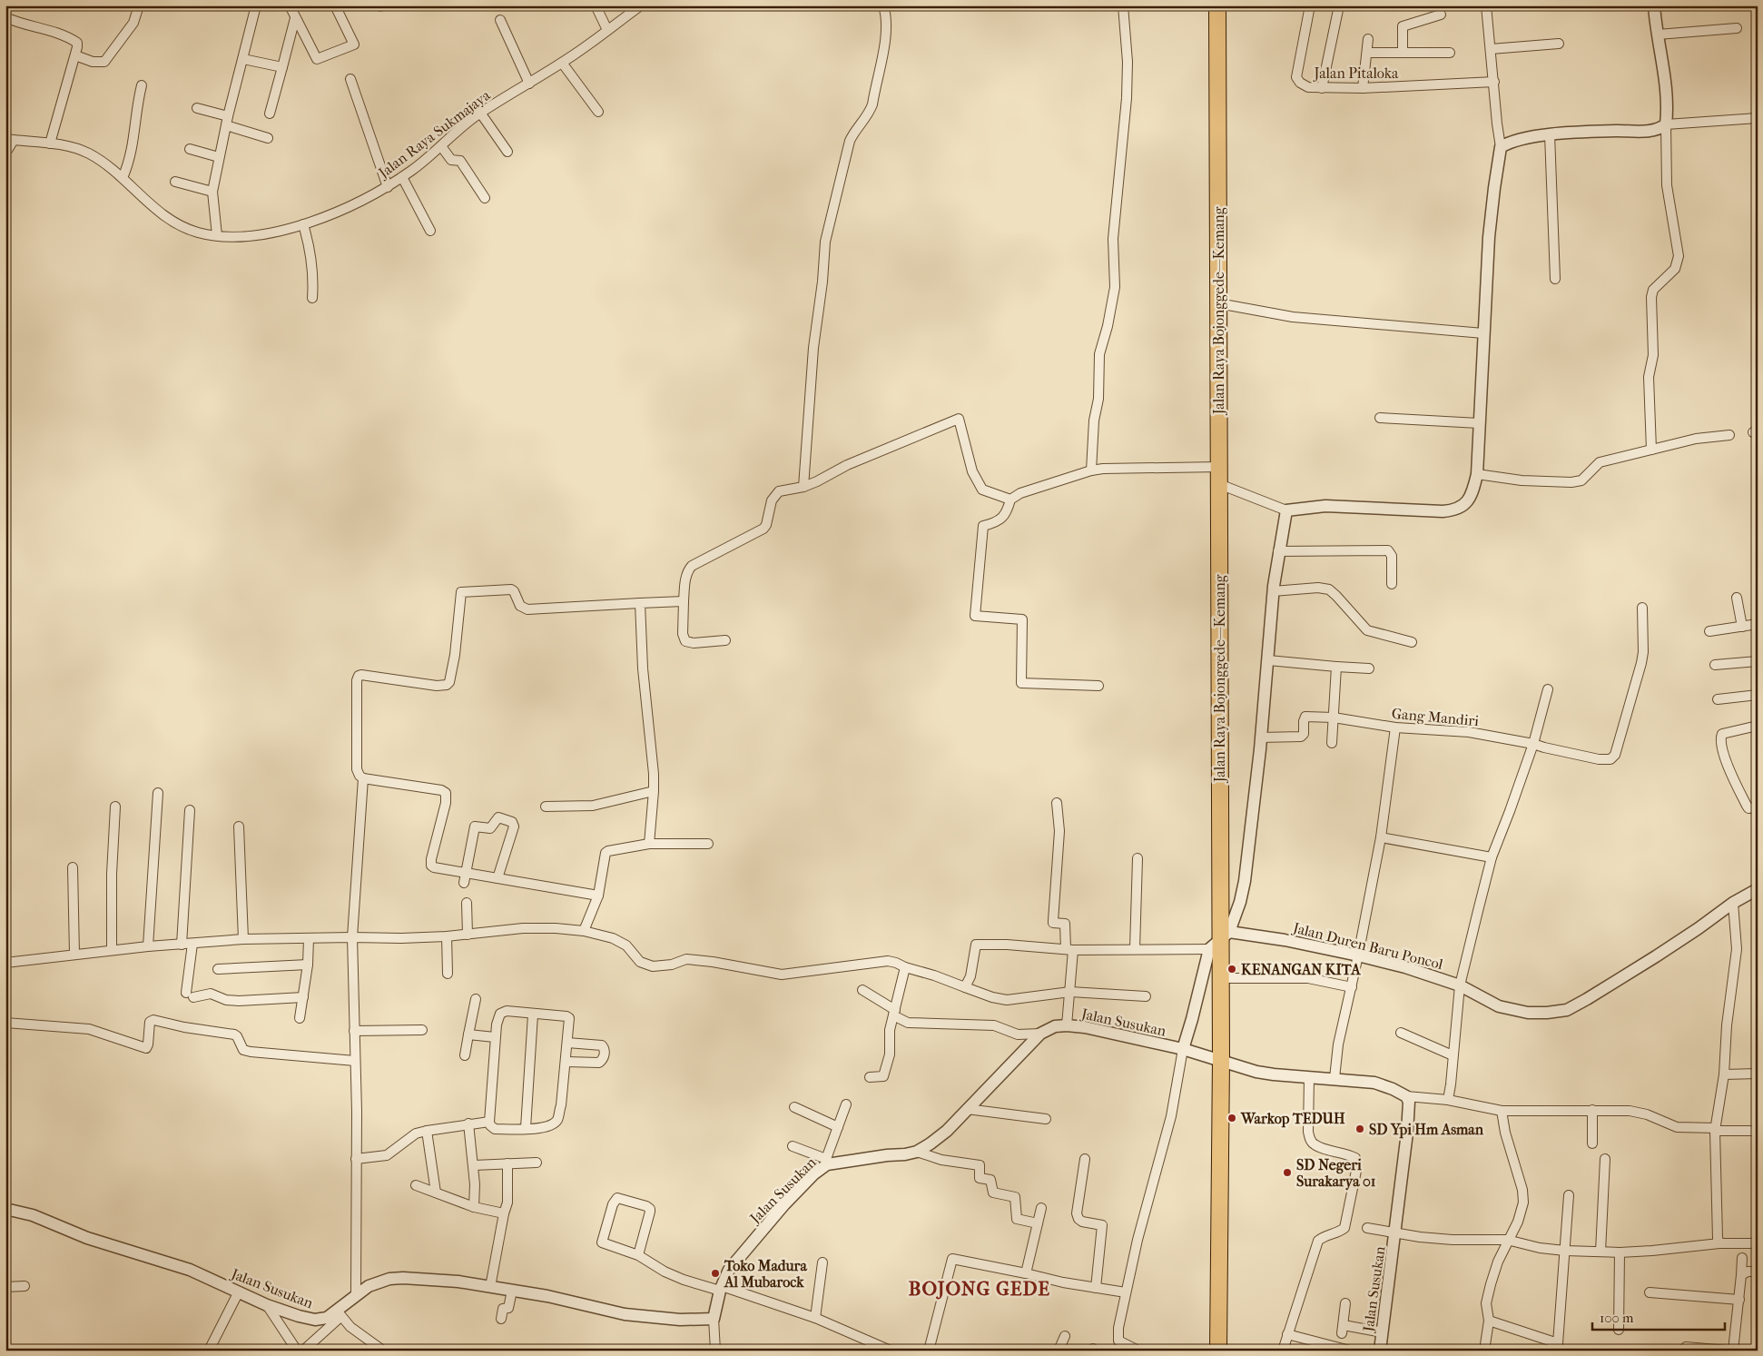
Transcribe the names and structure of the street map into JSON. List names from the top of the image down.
{
  "streets": {
    "highway": ["Jalan Raya Bojonggede—Kemang"],
    "street": [
      "Jalan Pitaloka",
      "Jalan Raya Sukmajaya",
      "Gang Mandiri",
      "Jalan Duren Baru Poncol",
      "Jalan Susukan"
    ]
  },
  "crossings": [
    ["Jalan Raya Bojonggede—Kemang", "Jalan Duren Baru Poncol"],
    ["Jalan Raya Bojonggede—Kemang", "Jalan Susukan"]
  ],
  "districts": ["BOJONG GEDE"],
  "places": [
    "KENANGAN KITA",
    "Warkop TEDUH",
    "SD Ypi Hm Asman",
    "SD Negeri Surakarya 01",
    "Toko Madura Al Mubarock"
  ],
  "scale_bar": "100 m"
}
